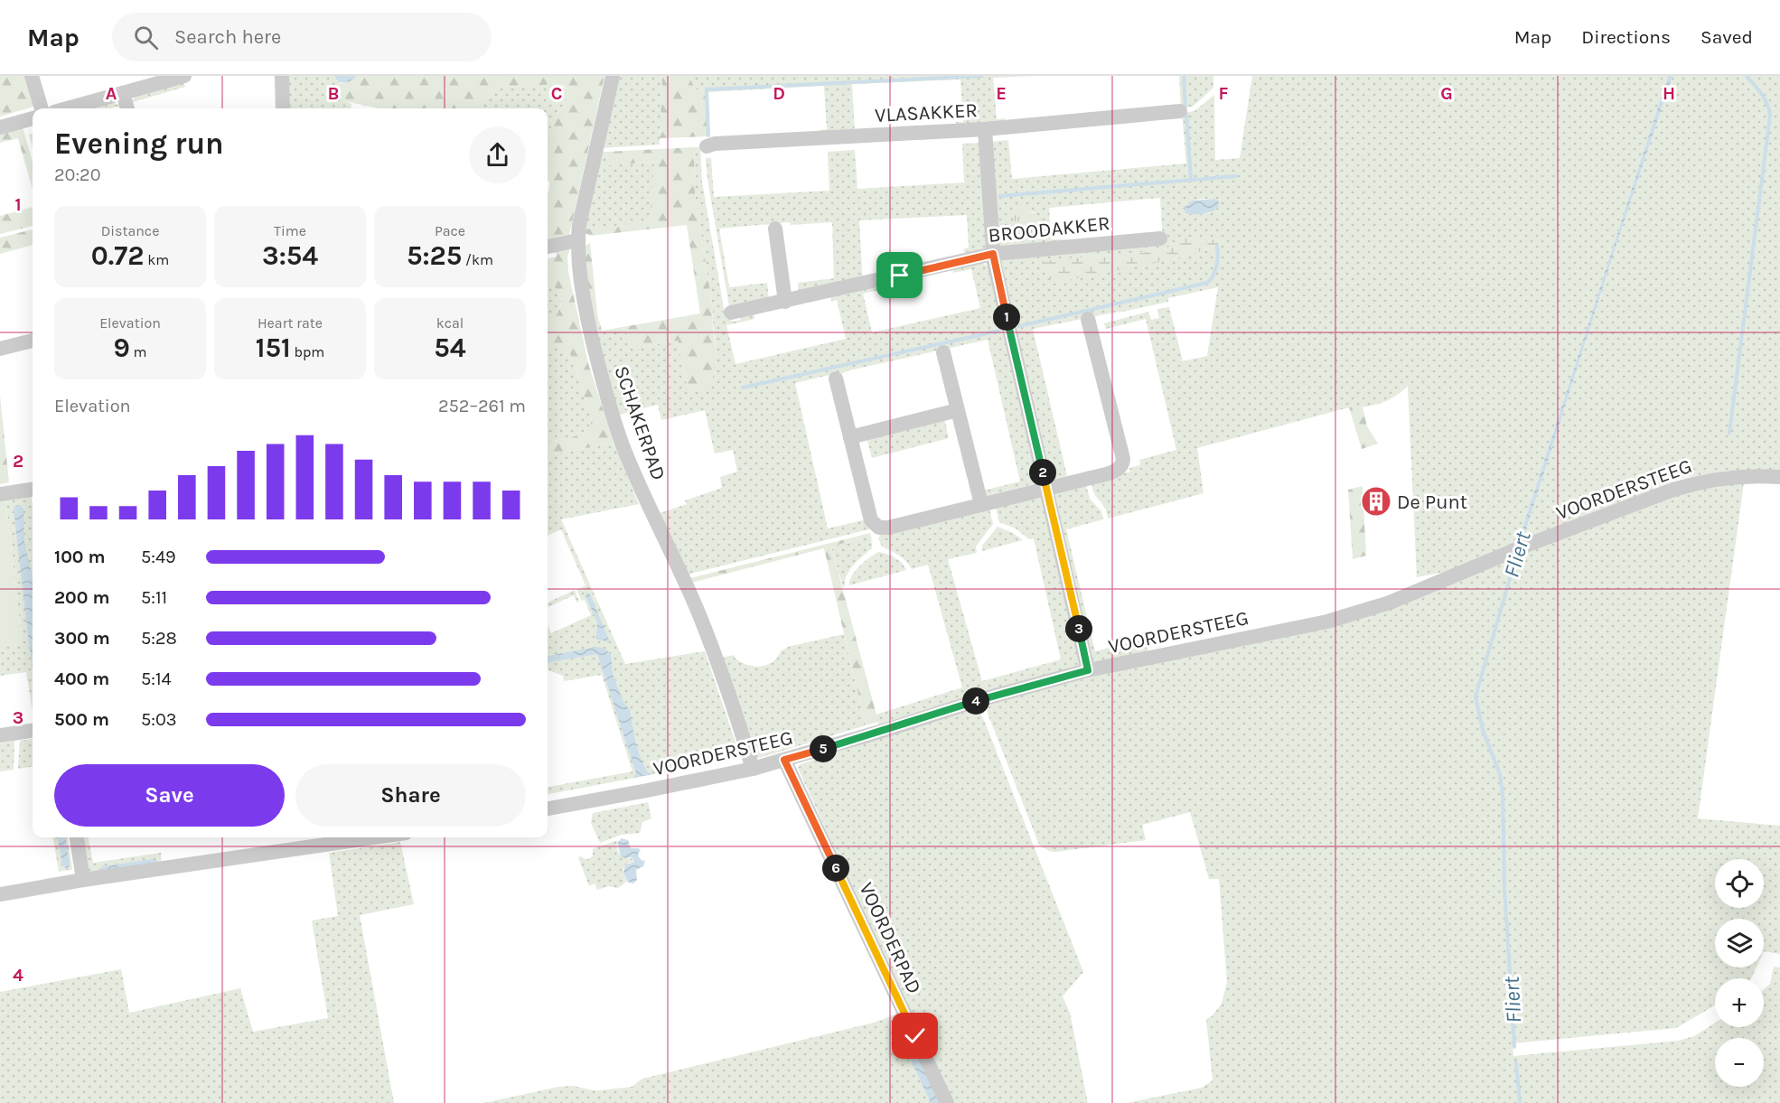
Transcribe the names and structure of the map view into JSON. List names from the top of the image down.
{
  "streets": {
    "street": [
      "VLASAKKER",
      "BROODAKKER",
      "SCHAKERPAD",
      "VOORDERSTEEG",
      "VOORDERPAD"
    ]
  },
  "crossings": [
    ["SCHAKERPAD", "VOORDERSTEEG"],
    ["VOORDERSTEEG", "VOORDERPAD"]
  ],
  "water": ["Fliert"],
  "places": {
    "building": ["De Punt"]
  },
  "page": {
    "header": "Map",
    "search": "Search here",
    "nav": ["Map", "Directions", "Saved"],
    "heading": ["Evening run", "20:20"],
    "stats": [
      ["Distance", "0.72 km"],
      ["Time", "3:54"],
      ["Pace", "5:25 /km"],
      ["Elevation", "9 m"],
      ["Heart rate", "151 bpm"],
      ["kcal", "54"]
    ],
    "pins": [
      "1",
      "2",
      "3",
      "4",
      "5",
      "6"
    ],
    "chart": ["Elevation", "252–261 m"],
    "list": [
      {
        "name": "100 m",
        "note": "5:49"
      },
      {
        "name": "200 m",
        "note": "5:11"
      },
      {
        "name": "300 m",
        "note": "5:28"
      },
      {
        "name": "400 m",
        "note": "5:14"
      },
      {
        "name": "500 m",
        "note": "5:03"
      }
    ],
    "buttons": ["Save", "Share"],
    "map_buttons": ["+", "−"]
  },
  "grid": {
    "columns": [
      "A",
      "B",
      "C",
      "D",
      "E",
      "F",
      "G",
      "H"
    ],
    "rows": [
      "1",
      "2",
      "3",
      "4"
    ]
  }
}
